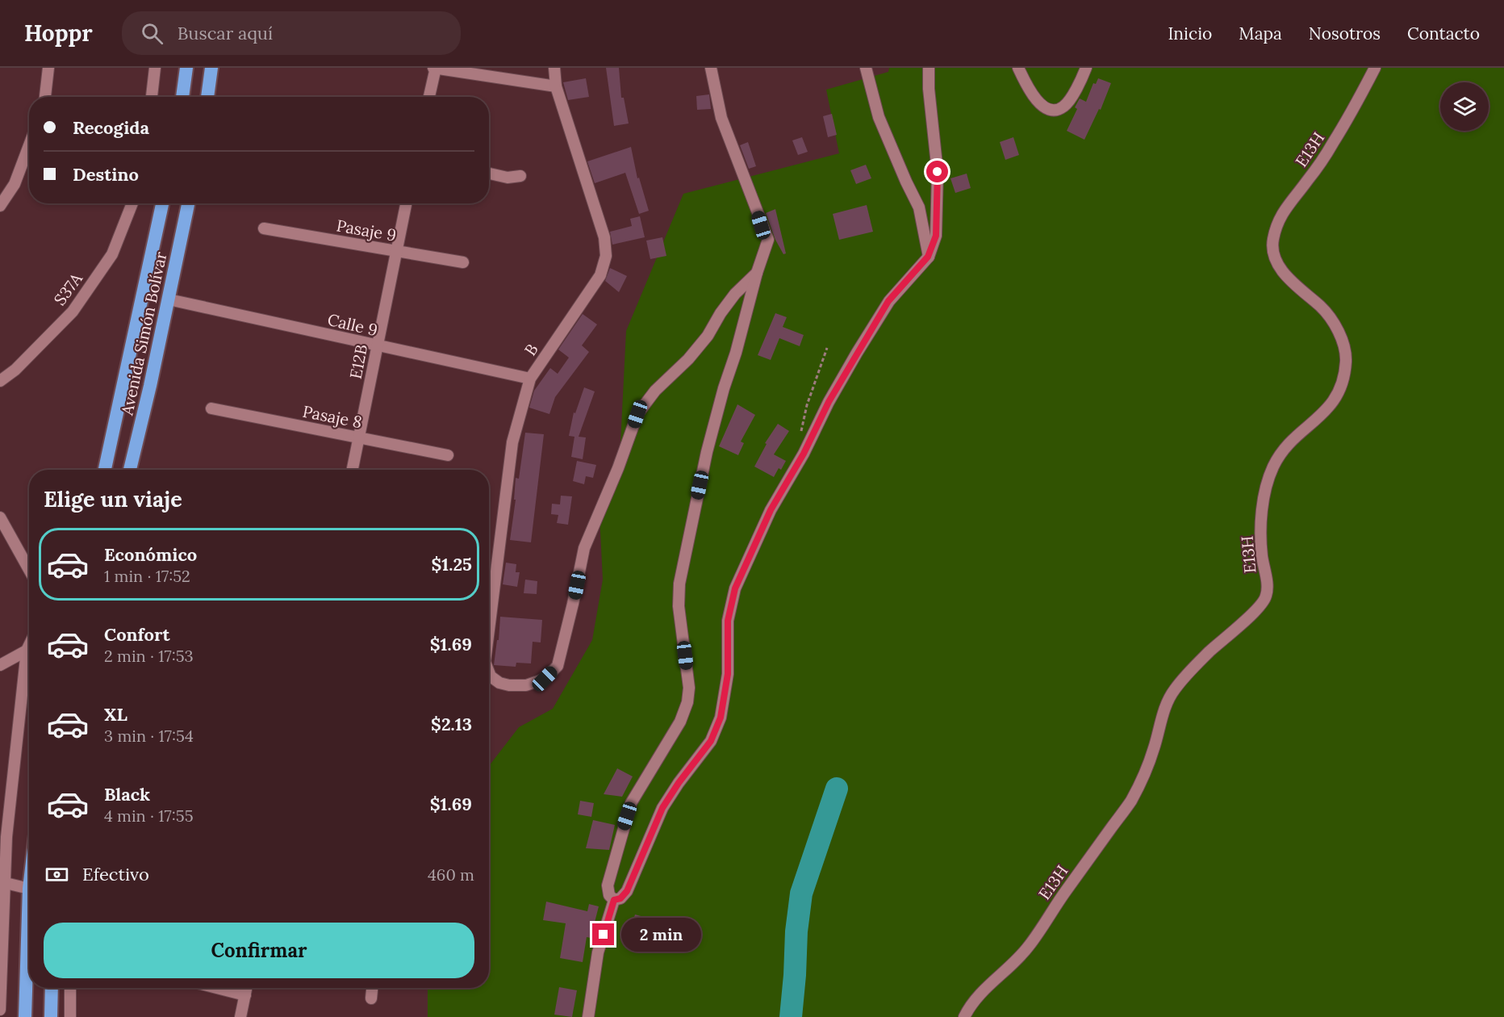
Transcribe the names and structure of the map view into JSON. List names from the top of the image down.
{
  "streets": {
    "highway": ["Avenida Simón Bolívar"],
    "street": [
      "E13H",
      "Pasaje 9",
      "S37A",
      "Calle 9",
      "B",
      "E12B",
      "Pasaje 8"
    ]
  },
  "crossings": [
    ["Pasaje 9", "E12B"],
    ["Calle 9", "Avenida Simón Bolívar"],
    ["Calle 9", "B"],
    ["Calle 9", "E12B"],
    ["E12B", "Pasaje 8"]
  ],
  "page": {
    "header": "Hoppr",
    "search": "Buscar aquí",
    "nav": [
      "Inicio",
      "Mapa",
      "Nosotros",
      "Contacto"
    ],
    "banner": ["Recogida", "Destino"],
    "heading": "Elige un viaje",
    "list": [
      {
        "name": "Económico",
        "note": "1 min · 17:52",
        "value": "$1.25"
      },
      {
        "name": "Confort",
        "note": "2 min · 17:53",
        "value": "$1.69"
      },
      {
        "name": "XL",
        "note": "3 min · 17:54",
        "value": "$2.13"
      },
      {
        "name": "Black",
        "note": "4 min · 17:55",
        "value": "$1.69"
      }
    ],
    "pay": ["Efectivo", "460 m"],
    "buttons": "Confirmar",
    "bubble": "2 min"
  }
}
